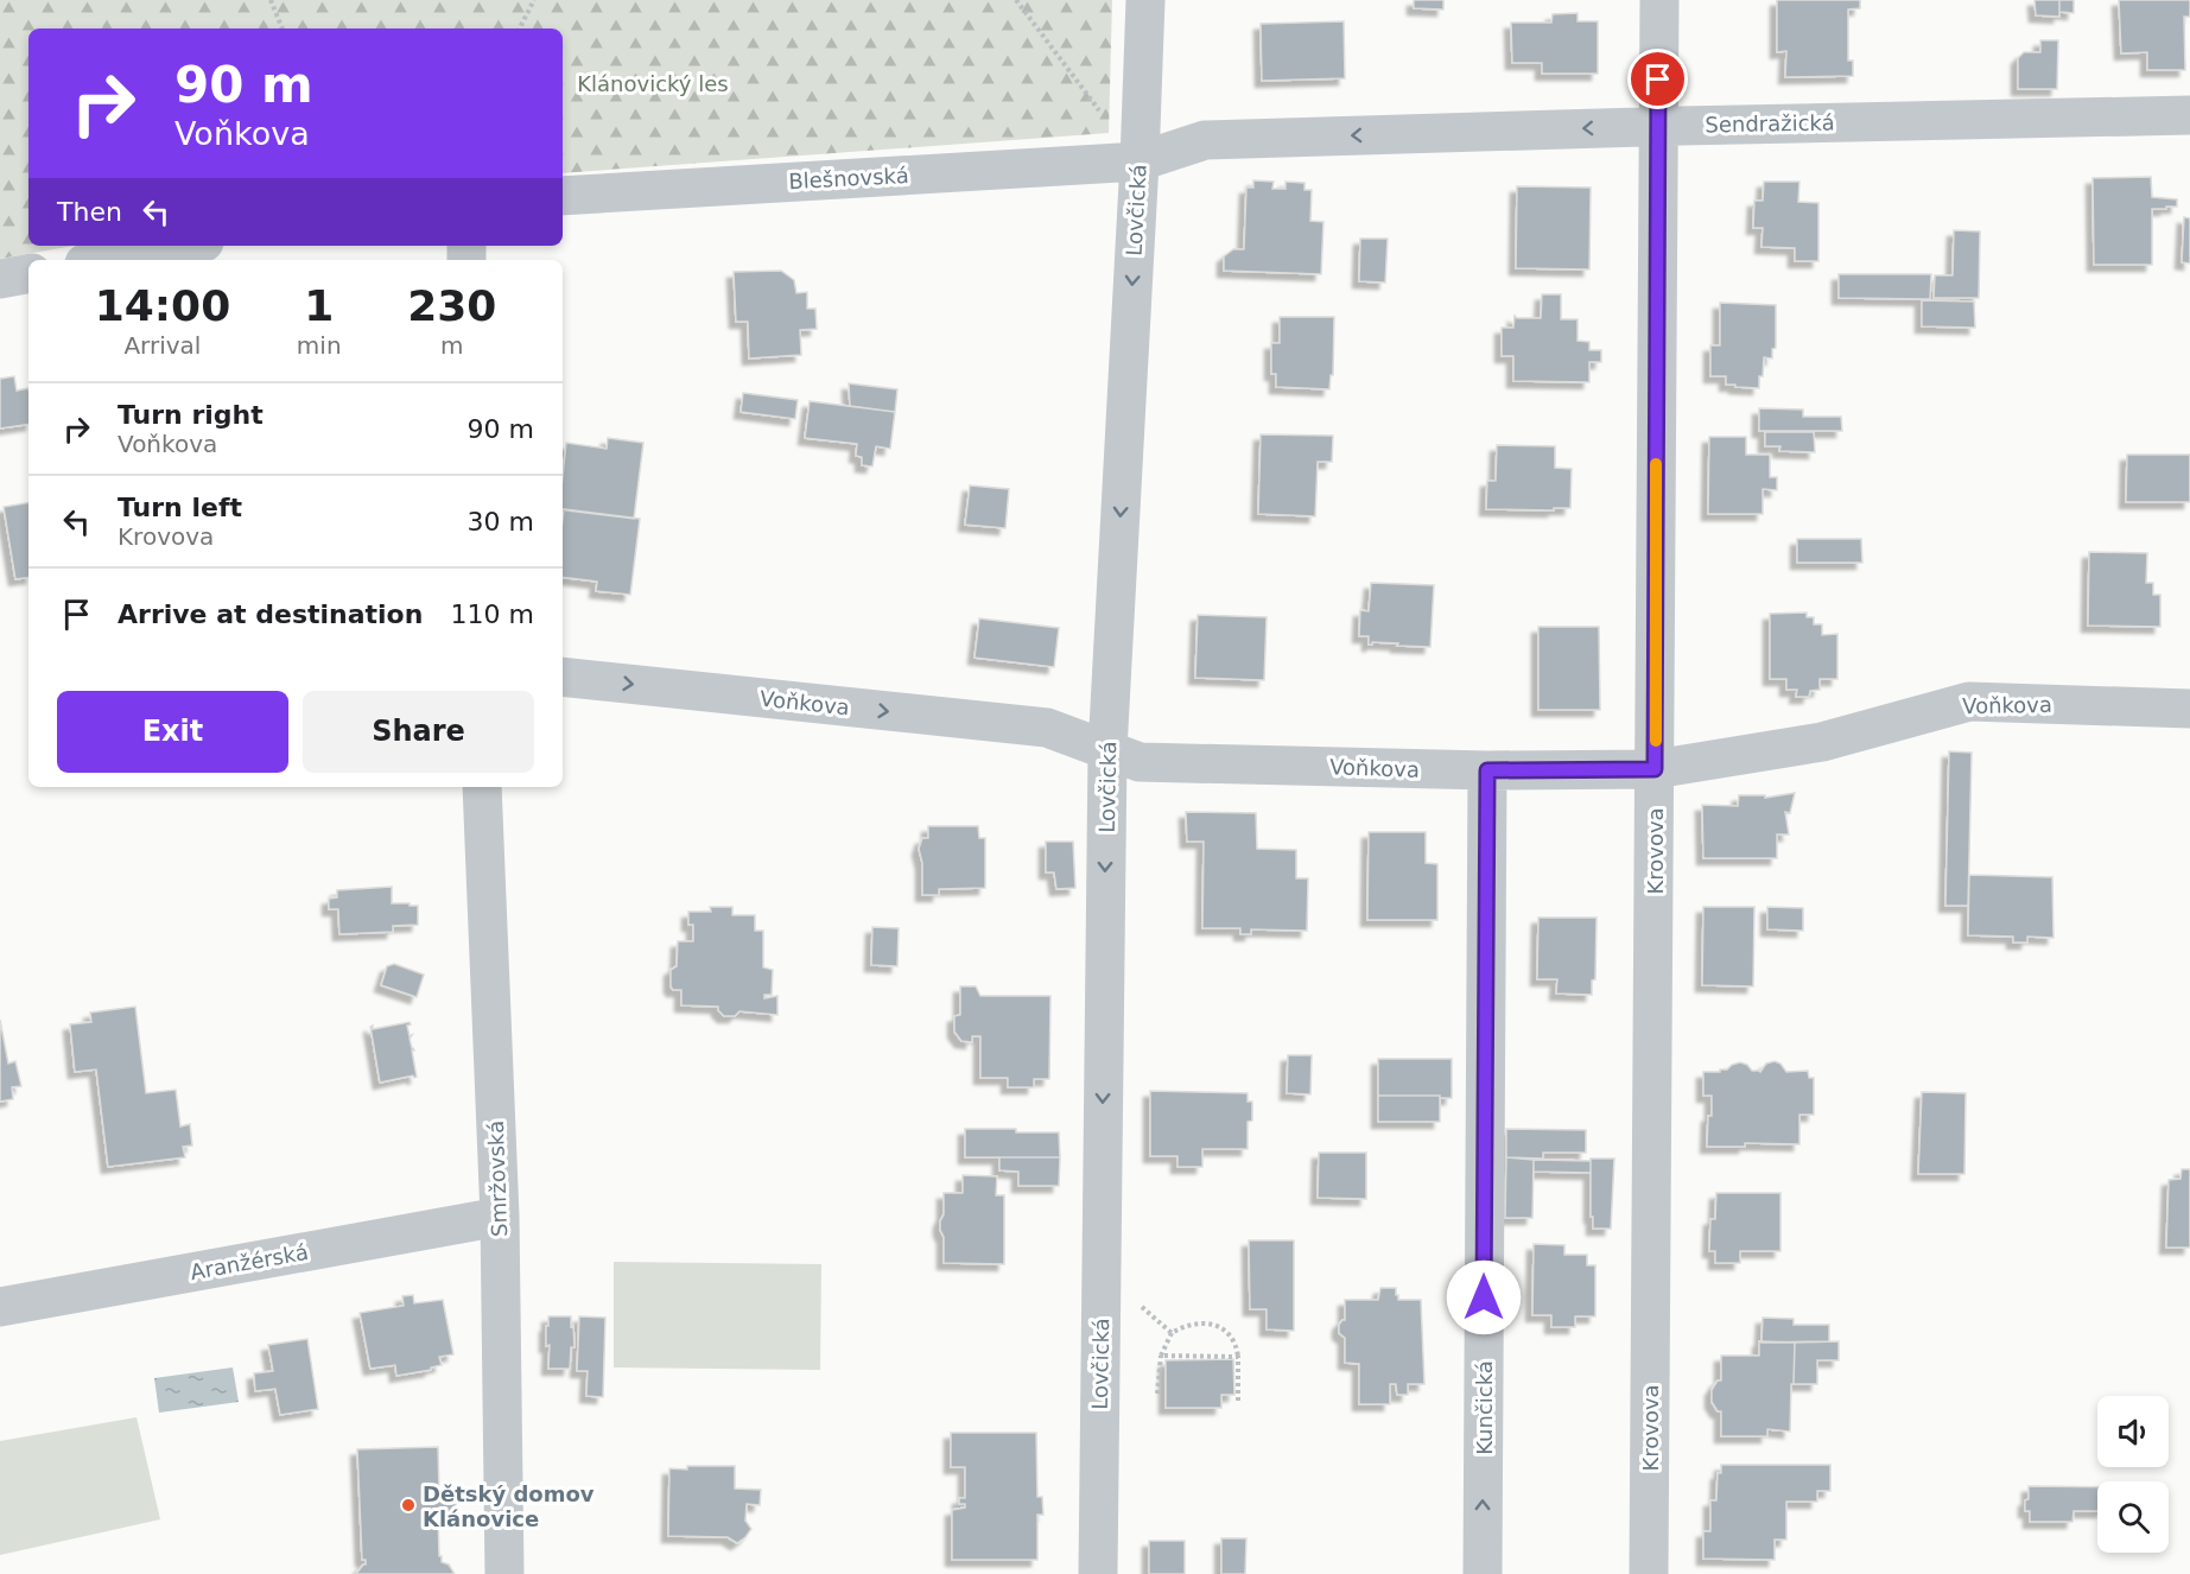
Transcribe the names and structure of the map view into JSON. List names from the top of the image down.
{
  "streets": {
    "street": [
      "Sendražická",
      "Blešnovská",
      "Lovčická",
      "Voňkova",
      "Krovova",
      "Smržovská",
      "Aranžérská",
      "Kunčická"
    ]
  },
  "crossings": [
    ["Sendražická", "Blešnovská"],
    ["Sendražická", "Lovčická"],
    ["Sendražická", "Krovova"],
    ["Blešnovská", "Lovčická"],
    ["Lovčická", "Voňkova"],
    ["Voňkova", "Krovova"],
    ["Voňkova", "Kunčická"],
    ["Smržovská", "Aranžérská"]
  ],
  "one_way": ["Sendražická", "Lovčická", "Kunčická"],
  "parks": ["Klánovický les"],
  "places": ["Dětský domov Klánovice"],
  "page": {
    "turn": ["90 m", "Voňkova"],
    "then": "Then",
    "eta": [
      "14:00",
      "Arrival",
      "1",
      "min",
      "230",
      "m"
    ],
    "list": [
      {
        "name": "Turn right",
        "note": "Voňkova",
        "value": "90 m"
      },
      {
        "name": "Turn left",
        "note": "Krovova",
        "value": "30 m"
      },
      {
        "name": "Arrive at destination",
        "value": "110 m"
      }
    ],
    "buttons": ["Exit", "Share"]
  }
}
